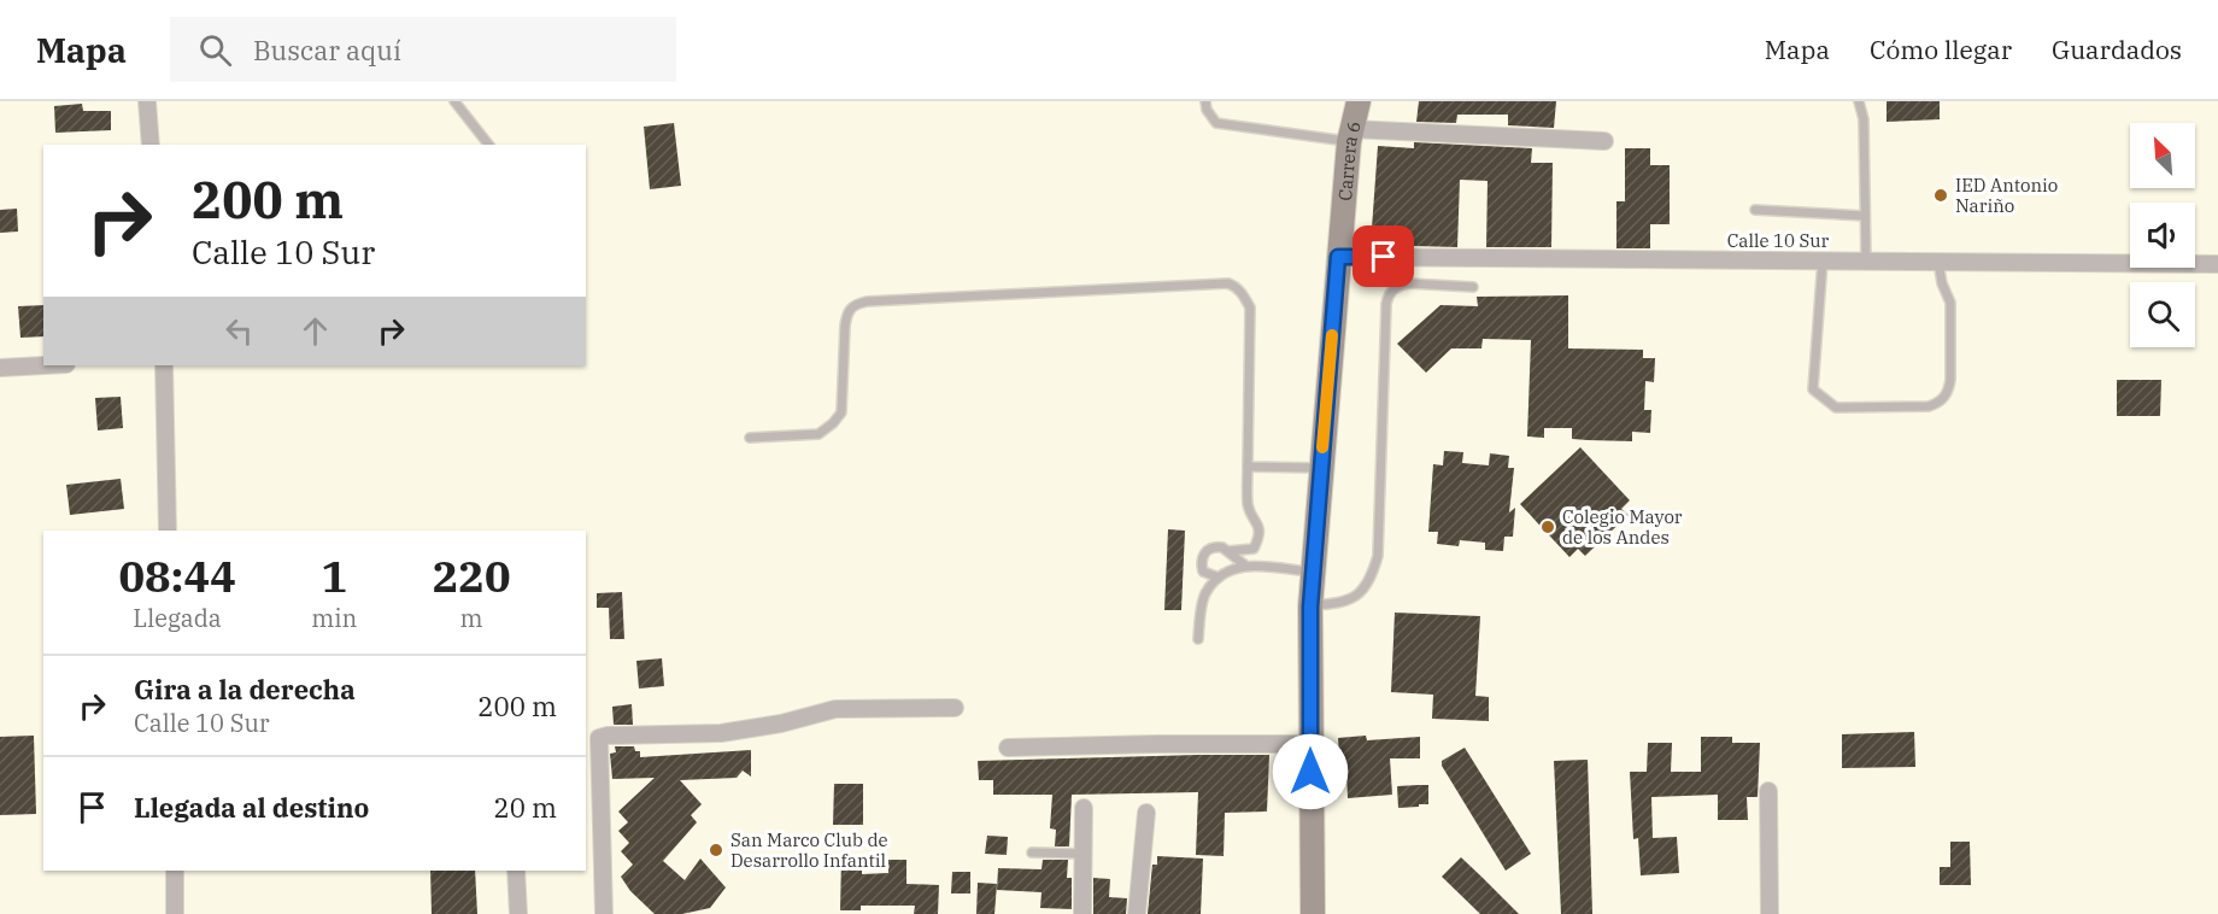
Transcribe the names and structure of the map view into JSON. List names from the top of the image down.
{
  "streets": {
    "main road": ["Carrera 6"],
    "street": ["Calle 10 Sur"]
  },
  "crossings": [
    ["Carrera 6", "Calle 10 Sur"]
  ],
  "places": ["IED Antonio Nariño", "Colegio Mayor de los Andes", "San Marco Club de Desarrollo Infantil"],
  "north": "top left",
  "page": {
    "header": "Mapa",
    "search": "Buscar aquí",
    "nav": ["Mapa", "Cómo llegar", "Guardados"],
    "turn": ["200 m", "Calle 10 Sur"],
    "eta": [
      "08:44",
      "Llegada",
      "1",
      "min",
      "220",
      "m"
    ],
    "list": [
      {
        "name": "Gira a la derecha",
        "note": "Calle 10 Sur",
        "value": "200 m"
      },
      {
        "name": "Llegada al destino",
        "value": "20 m"
      }
    ]
  }
}
